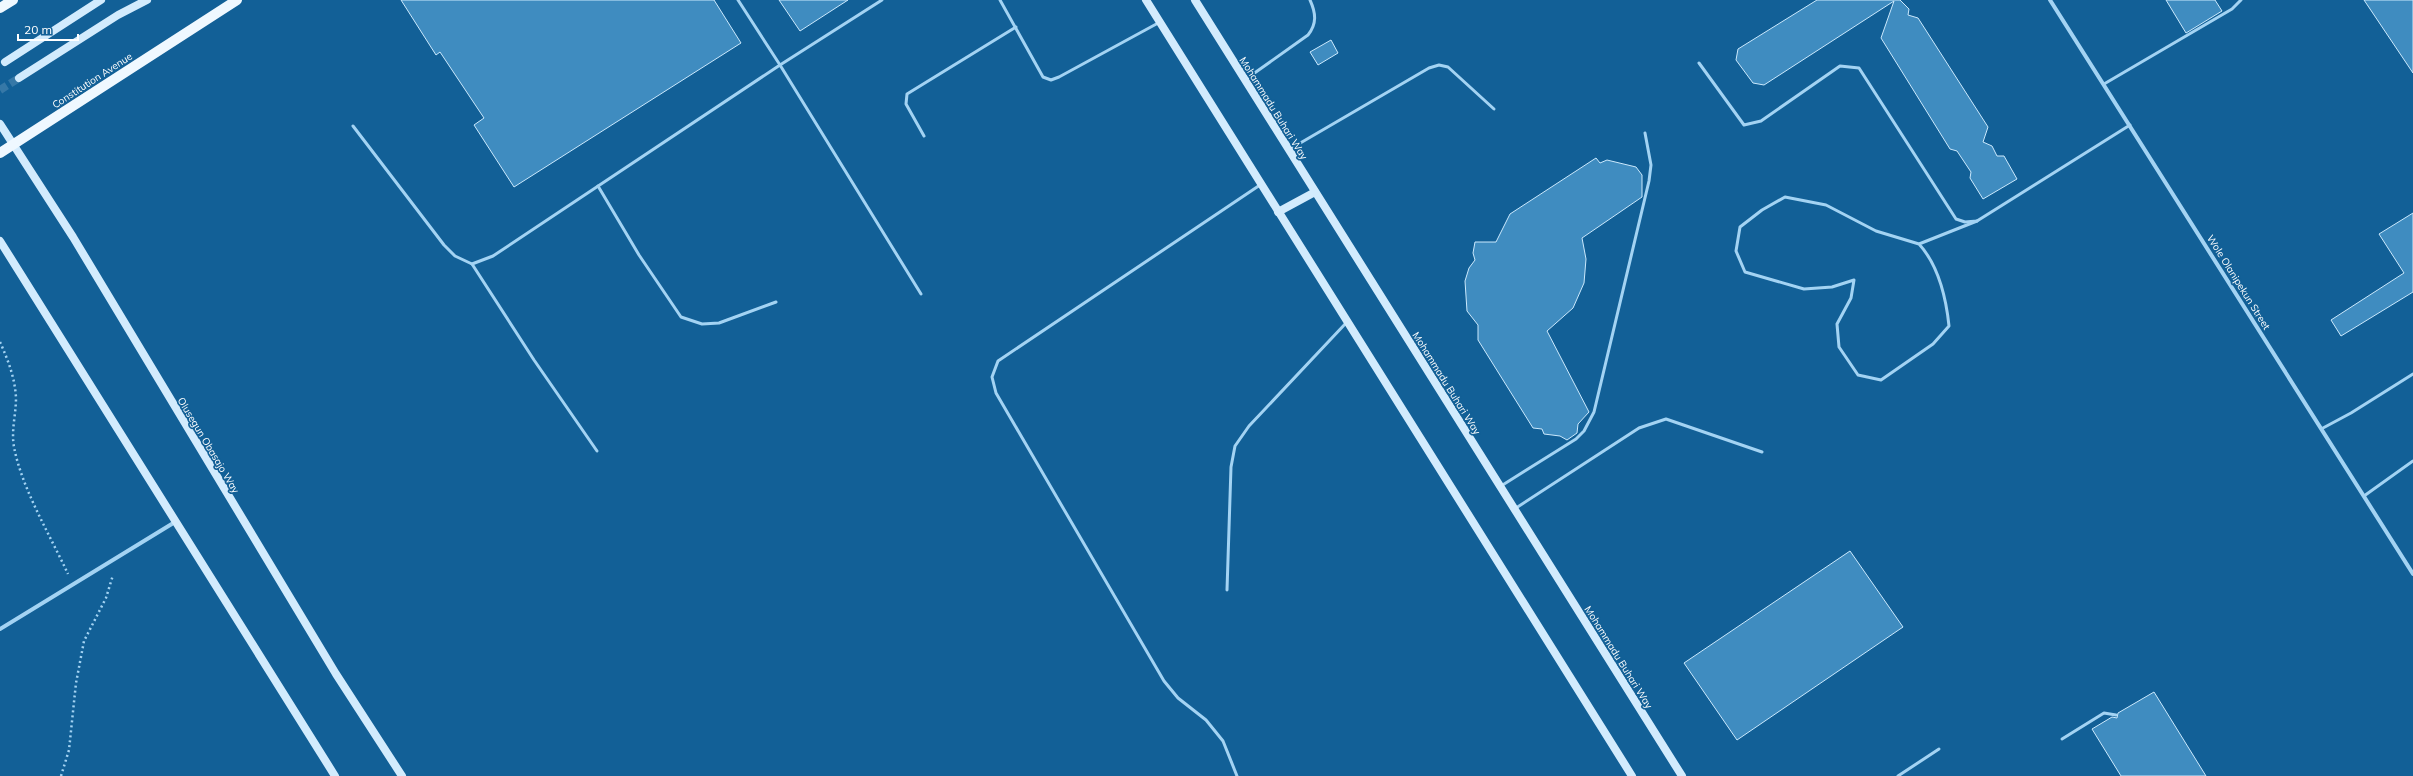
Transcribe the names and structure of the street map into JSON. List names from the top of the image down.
{
  "streets": {
    "main road": ["Constitution Avenue", "Mohammadu Buhari Way", "Olusegun Obasajo Way"],
    "street": ["Wole Olanipekun Street"]
  },
  "crossings": [
    ["Constitution Avenue", "Olusegun Obasajo Way"]
  ],
  "scale_bar": "20 m"
}
